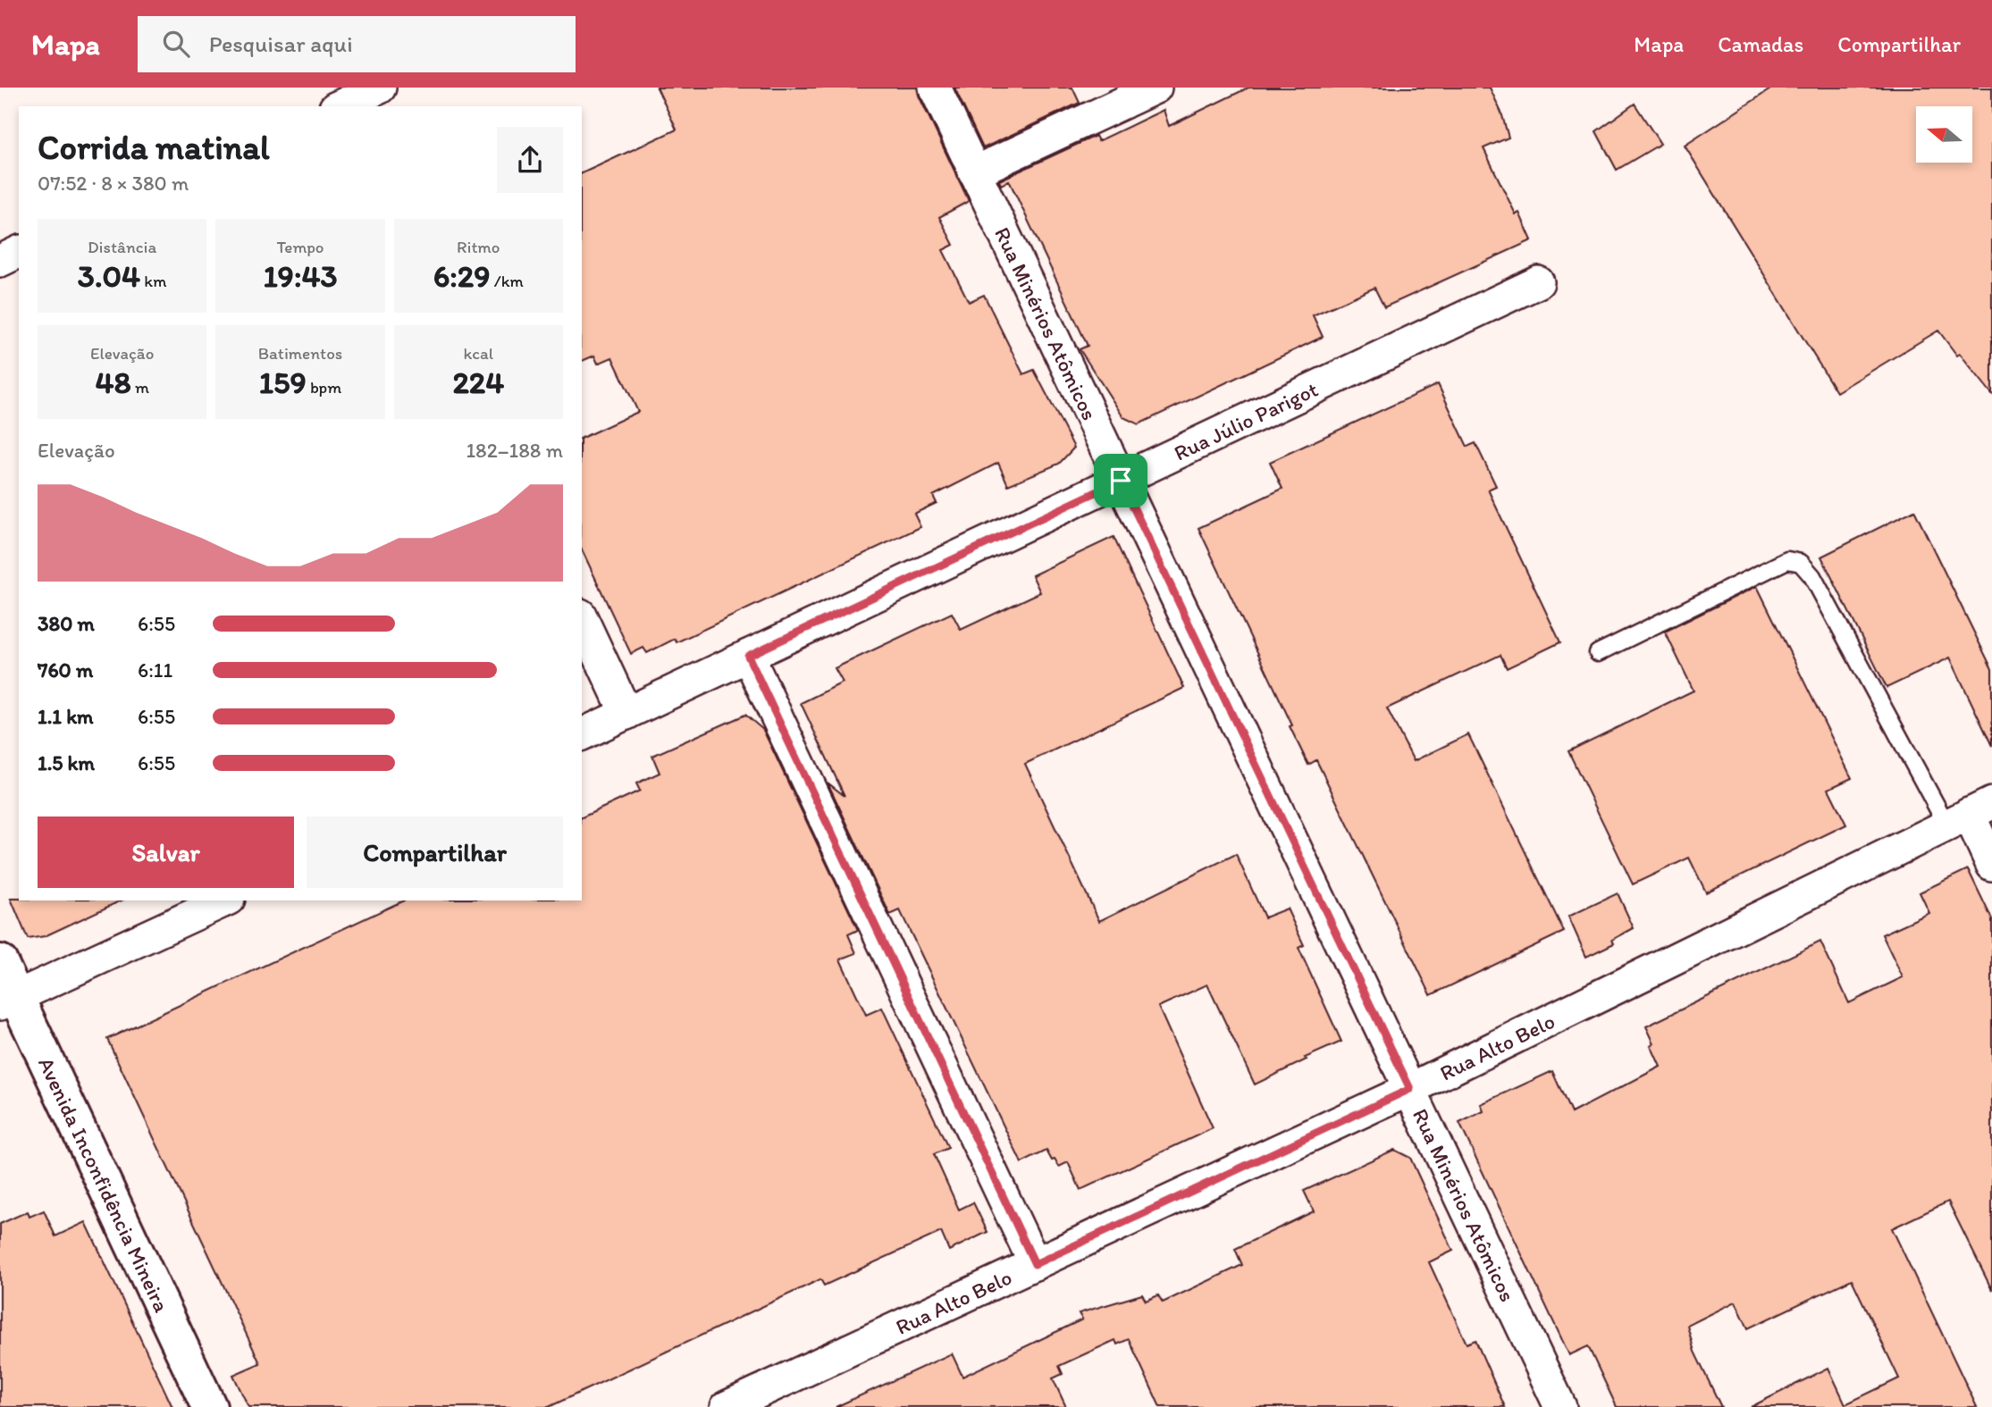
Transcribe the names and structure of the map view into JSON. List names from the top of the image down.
{
  "streets": {
    "street": [
      "Rua Minérios Atômicos",
      "Rua Júlio Parigot",
      "Rua Alto Belo",
      "Avenida Inconfidência Mineira"
    ]
  },
  "crossings": [
    ["Rua Minérios Atômicos", "Rua Júlio Parigot"],
    ["Rua Minérios Atômicos", "Rua Alto Belo"]
  ],
  "north": "left",
  "page": {
    "header": "Mapa",
    "search": "Pesquisar aqui",
    "nav": ["Mapa", "Camadas", "Compartilhar"],
    "heading": ["Corrida matinal", "07:52 · 8 × 380 m"],
    "stats": [
      ["Distância", "3.04 km"],
      ["Tempo", "19:43"],
      ["Ritmo", "6:29 /km"],
      ["Elevação", "48 m"],
      ["Batimentos", "159 bpm"],
      ["kcal", "224"]
    ],
    "chart": ["Elevação", "182–188 m"],
    "list": [
      {
        "name": "380 m",
        "note": "6:55"
      },
      {
        "name": "760 m",
        "note": "6:11"
      },
      {
        "name": "1.1 km",
        "note": "6:55"
      },
      {
        "name": "1.5 km",
        "note": "6:55"
      }
    ],
    "buttons": ["Salvar", "Compartilhar"]
  }
}
